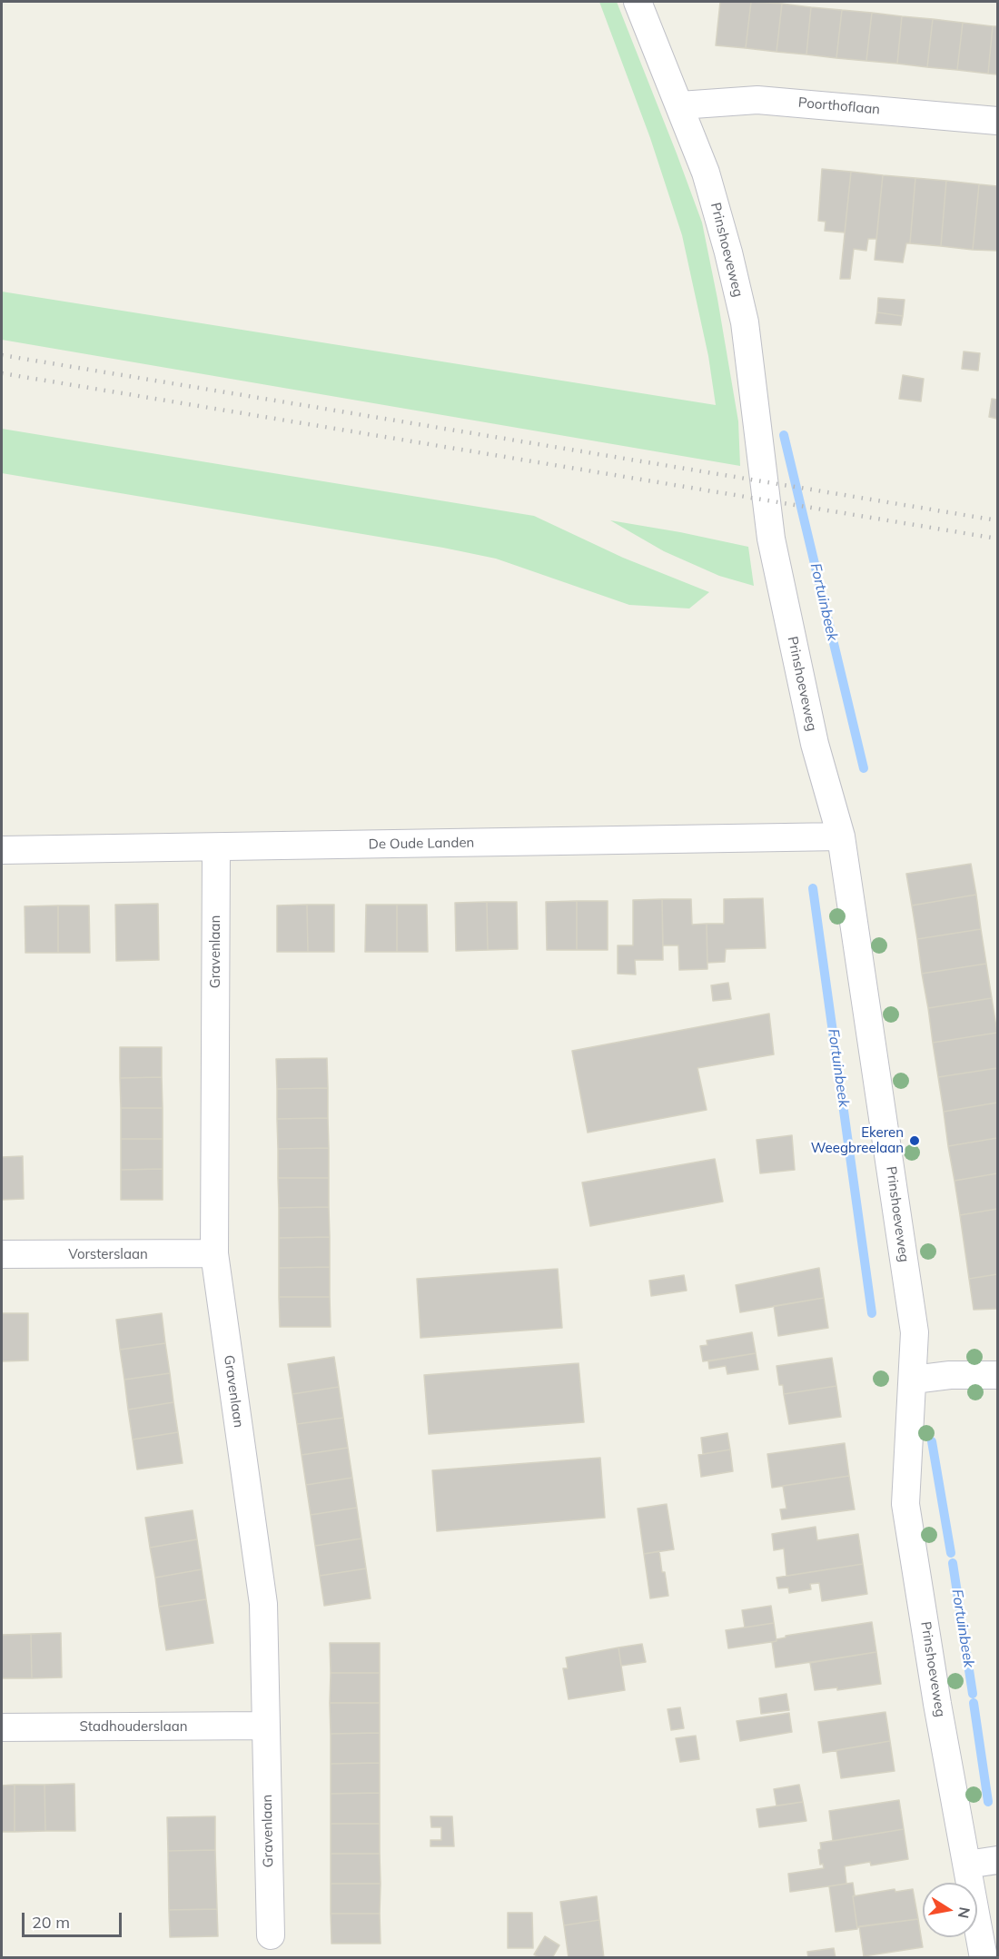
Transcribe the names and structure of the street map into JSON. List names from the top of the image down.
{
  "streets": {
    "street": [
      "Poorthoflaan",
      "Prinshoeveweg",
      "De Oude Landen",
      "Gravenlaan",
      "Vorsterslaan",
      "Stadhouderslaan"
    ]
  },
  "crossings": [
    ["Poorthoflaan", "Prinshoeveweg"],
    ["Prinshoeveweg", "De Oude Landen"],
    ["De Oude Landen", "Gravenlaan"],
    ["Gravenlaan", "Vorsterslaan"],
    ["Gravenlaan", "Stadhouderslaan"]
  ],
  "water": ["Fortuinbeek"],
  "places": ["Ekeren Weegbreelaan"],
  "scale_bar": "20 m",
  "north": "right"
}
